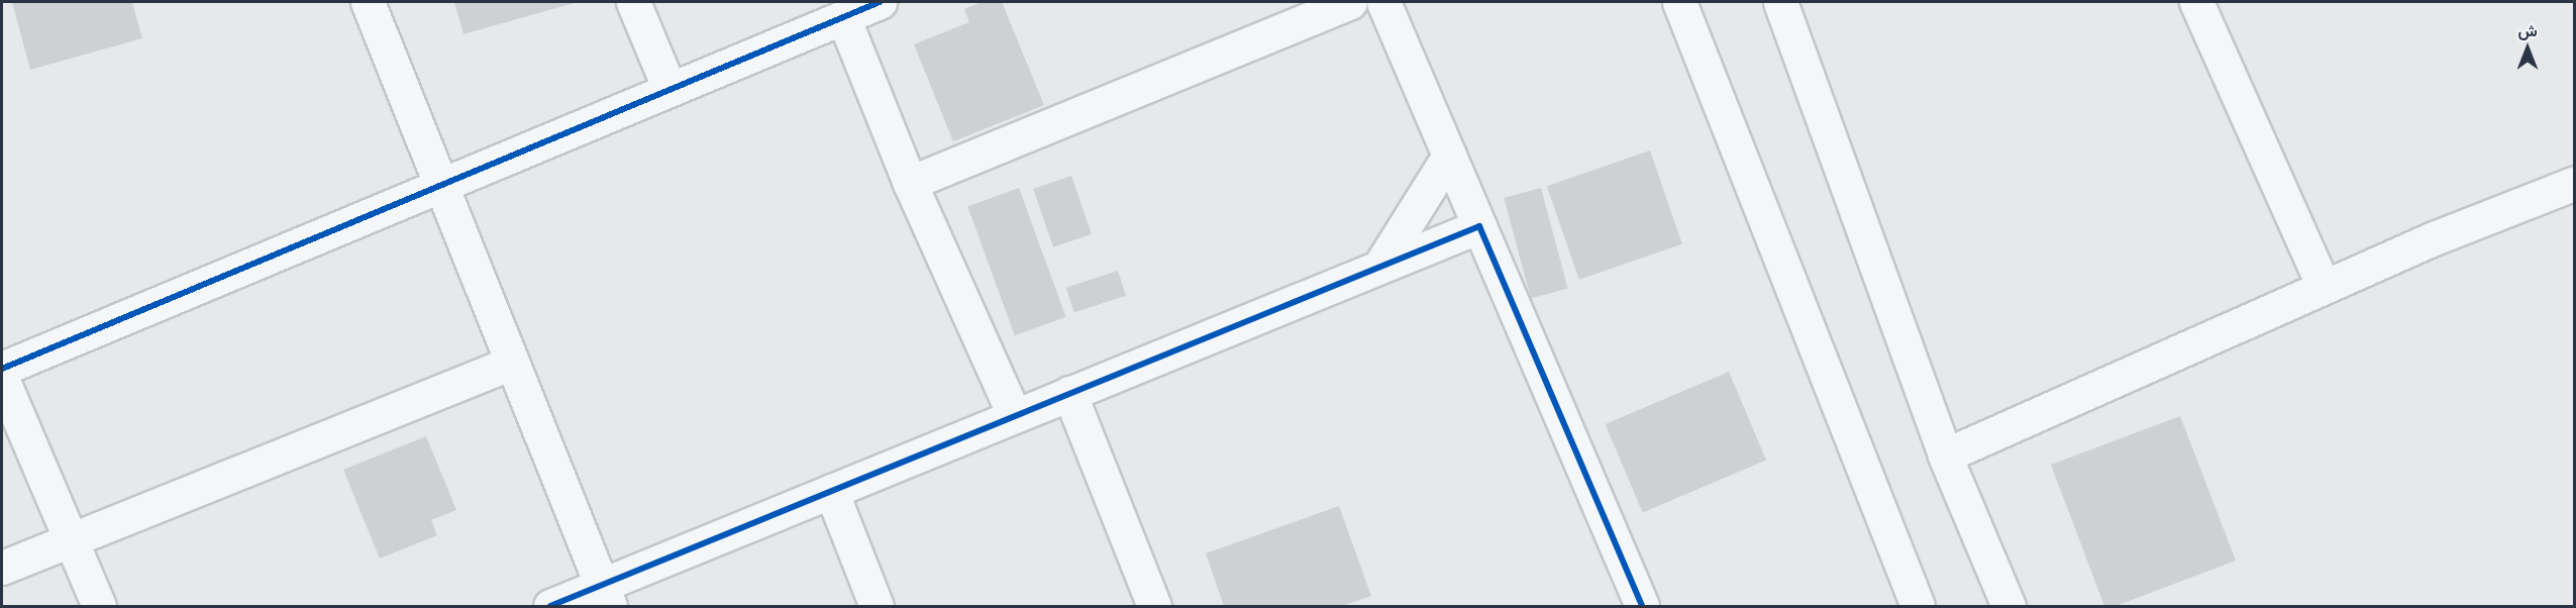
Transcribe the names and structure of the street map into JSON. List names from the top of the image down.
{
  "north": "top"
}
